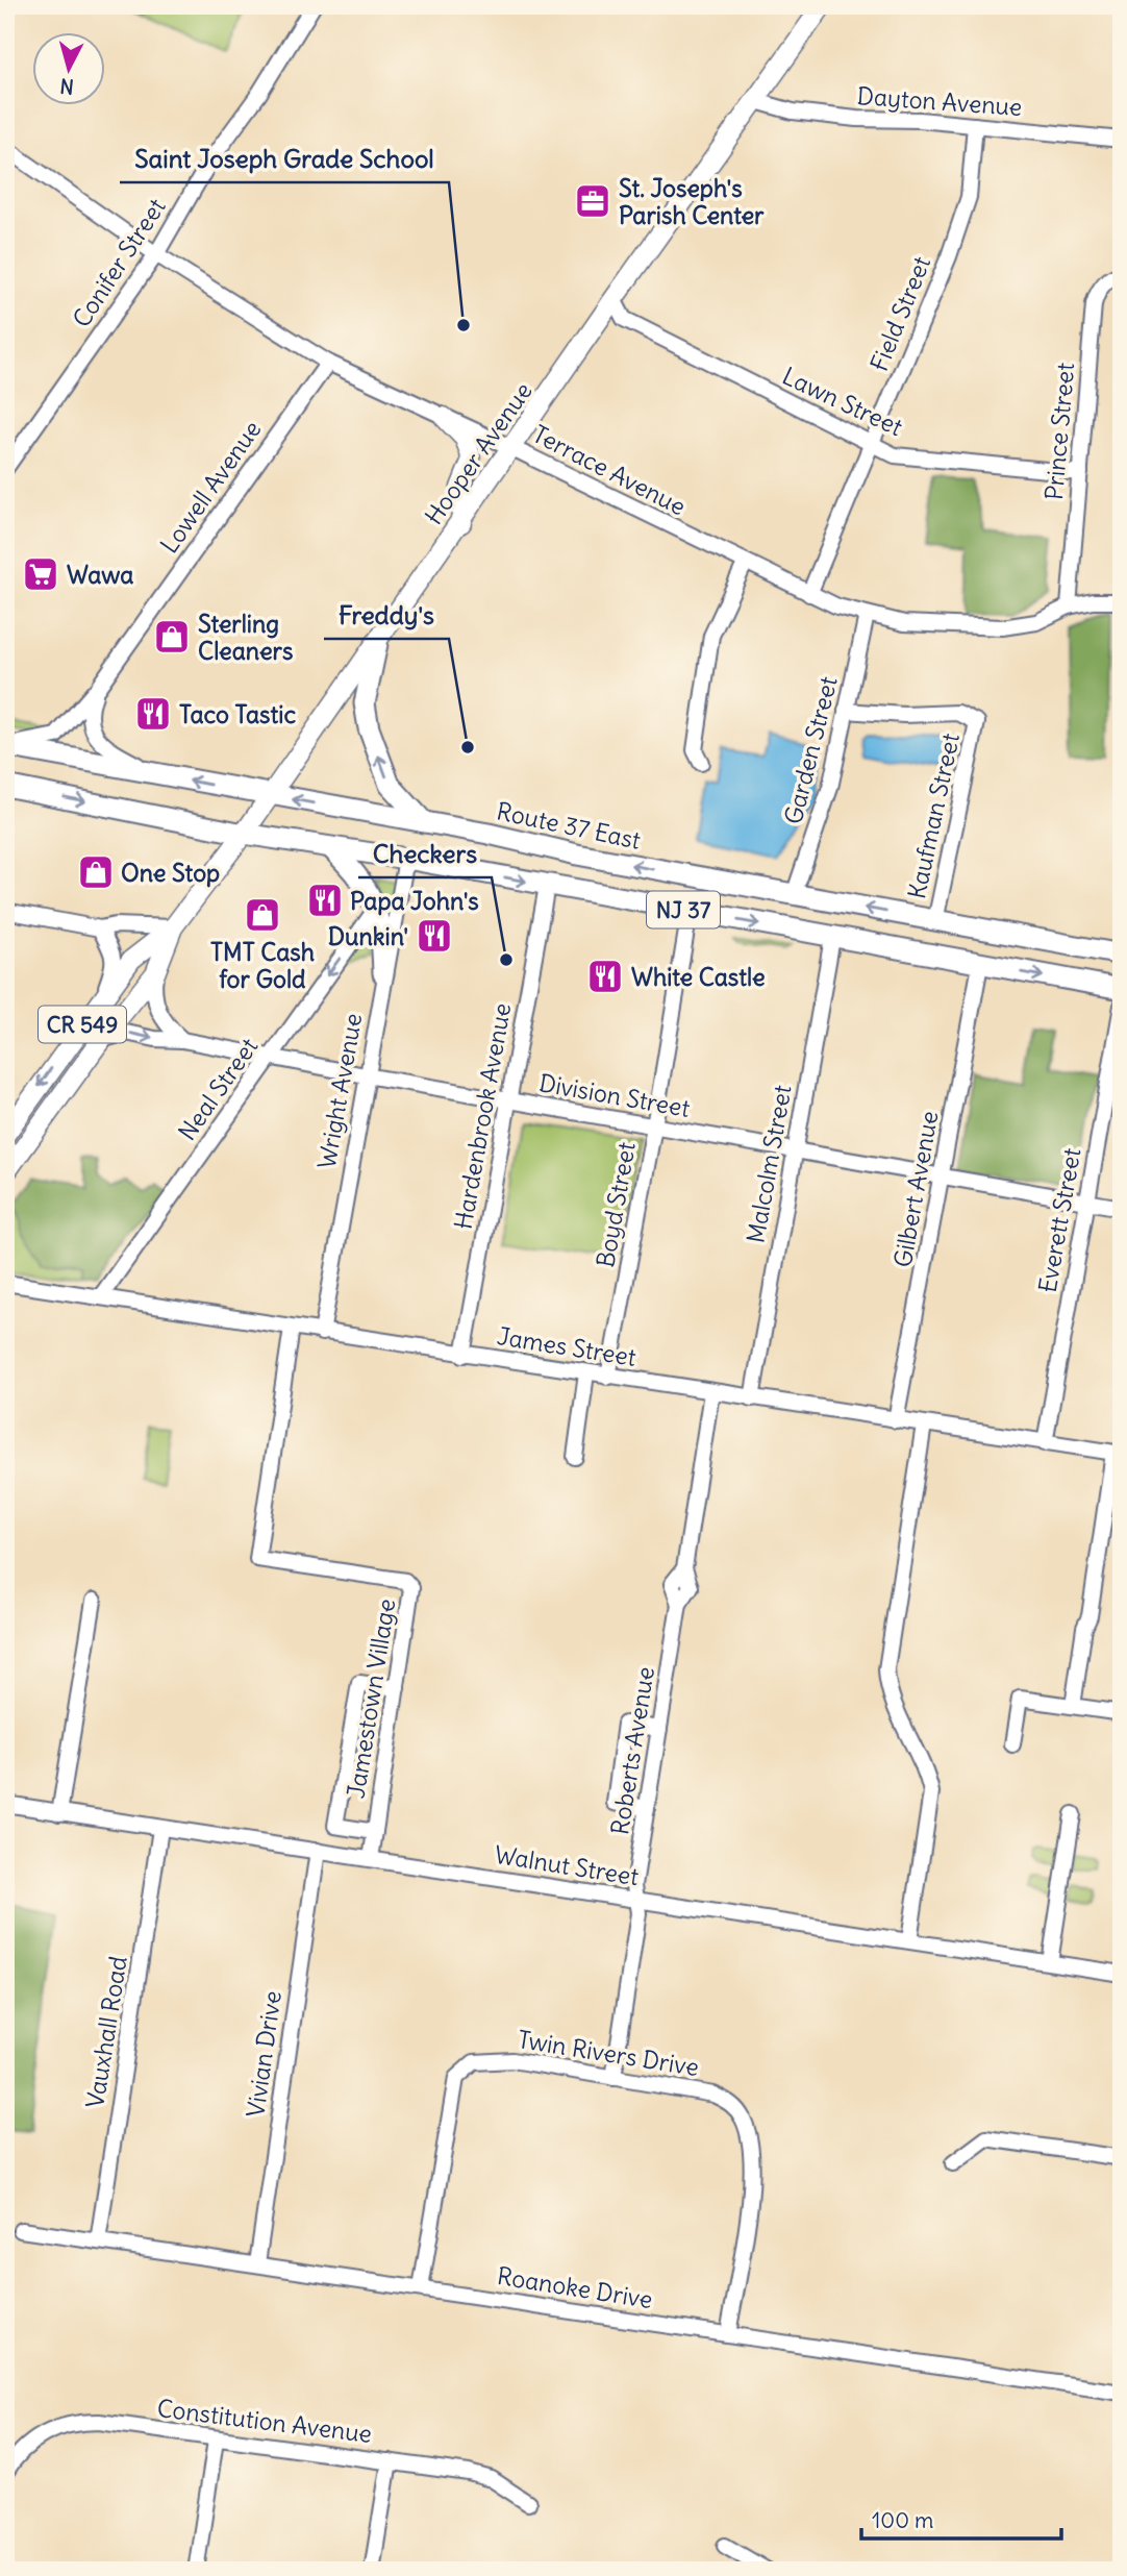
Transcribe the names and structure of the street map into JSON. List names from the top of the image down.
{
  "streets": {
    "highway": ["Route 37 East", "NJ 37"],
    "main road": ["Hooper Avenue", "CR 549"],
    "street": [
      "Dayton Avenue",
      "Conifer Street",
      "Field Street",
      "Lawn Street",
      "Prince Street",
      "Terrace Avenue",
      "Lowell Avenue",
      "Garden Street",
      "Kaufman Street",
      "Neal Street",
      "Wright Avenue",
      "Division Street",
      "Hardenbrook Avenue",
      "Malcolm Street",
      "Gilbert Avenue",
      "Boyd Street",
      "Everett Street",
      "James Street",
      "Jamestown Village",
      "Roberts Avenue",
      "Walnut Street",
      "Vauxhall Road",
      "Twin Rivers Drive",
      "Vivian Drive",
      "Roanoke Drive",
      "Constitution Avenue"
    ]
  },
  "crossings": [
    ["Dayton Avenue", "Field Street"],
    ["Dayton Avenue", "Hooper Avenue"],
    ["Conifer Street", "Terrace Avenue"],
    ["Field Street", "Lawn Street"],
    ["Field Street", "Terrace Avenue"],
    ["Lawn Street", "Prince Street"],
    ["Lawn Street", "Hooper Avenue"],
    ["Prince Street", "Terrace Avenue"],
    ["Hooper Avenue", "Terrace Avenue"],
    ["Hooper Avenue", "Route 37 East"],
    ["Hooper Avenue", "NJ 37"],
    ["Hooper Avenue", "Neal Street"],
    ["Hooper Avenue", "Division Street"],
    ["Terrace Avenue", "Lowell Avenue"],
    ["Terrace Avenue", "Garden Street"],
    ["Lowell Avenue", "Route 37 East"],
    ["Garden Street", "Kaufman Street"],
    ["Garden Street", "Route 37 East"],
    ["Kaufman Street", "Route 37 East"],
    ["NJ 37", "Neal Street"],
    ["NJ 37", "Wright Avenue"],
    ["NJ 37", "Division Street"],
    ["NJ 37", "Hardenbrook Avenue"],
    ["NJ 37", "Malcolm Street"],
    ["NJ 37", "Gilbert Avenue"],
    ["NJ 37", "Boyd Street"],
    ["Neal Street", "Division Street"],
    ["Neal Street", "James Street"],
    ["Wright Avenue", "Division Street"],
    ["Wright Avenue", "James Street"],
    ["Division Street", "Hardenbrook Avenue"],
    ["Division Street", "Malcolm Street"],
    ["Division Street", "Gilbert Avenue"],
    ["Division Street", "Boyd Street"],
    ["Division Street", "Everett Street"],
    ["Hardenbrook Avenue", "James Street"],
    ["Malcolm Street", "James Street"],
    ["Gilbert Avenue", "James Street"],
    ["Boyd Street", "James Street"],
    ["Everett Street", "James Street"],
    ["James Street", "Jamestown Village"],
    ["James Street", "Roberts Avenue"],
    ["Jamestown Village", "Walnut Street"],
    ["Roberts Avenue", "Walnut Street"],
    ["Roberts Avenue", "Twin Rivers Drive"],
    ["Walnut Street", "Vauxhall Road"],
    ["Walnut Street", "Vivian Drive"],
    ["Vauxhall Road", "Roanoke Drive"],
    ["Twin Rivers Drive", "Roanoke Drive"],
    ["Vivian Drive", "Roanoke Drive"]
  ],
  "one_way": ["Neal Street"],
  "places": {
    "office": ["St. Joseph's Parish Center"],
    "other": ["Saint Joseph Grade School", "Freddy's", "Checkers"],
    "supermarket": ["Wawa"],
    "shop": ["Sterling Cleaners", "One Stop", "TMT Cash for Gold"],
    "restaurant": [
      "Taco Tastic",
      "Papa John's",
      "Dunkin'",
      "White Castle"
    ]
  },
  "scale_bar": "100 m",
  "north": "bottom"
}
